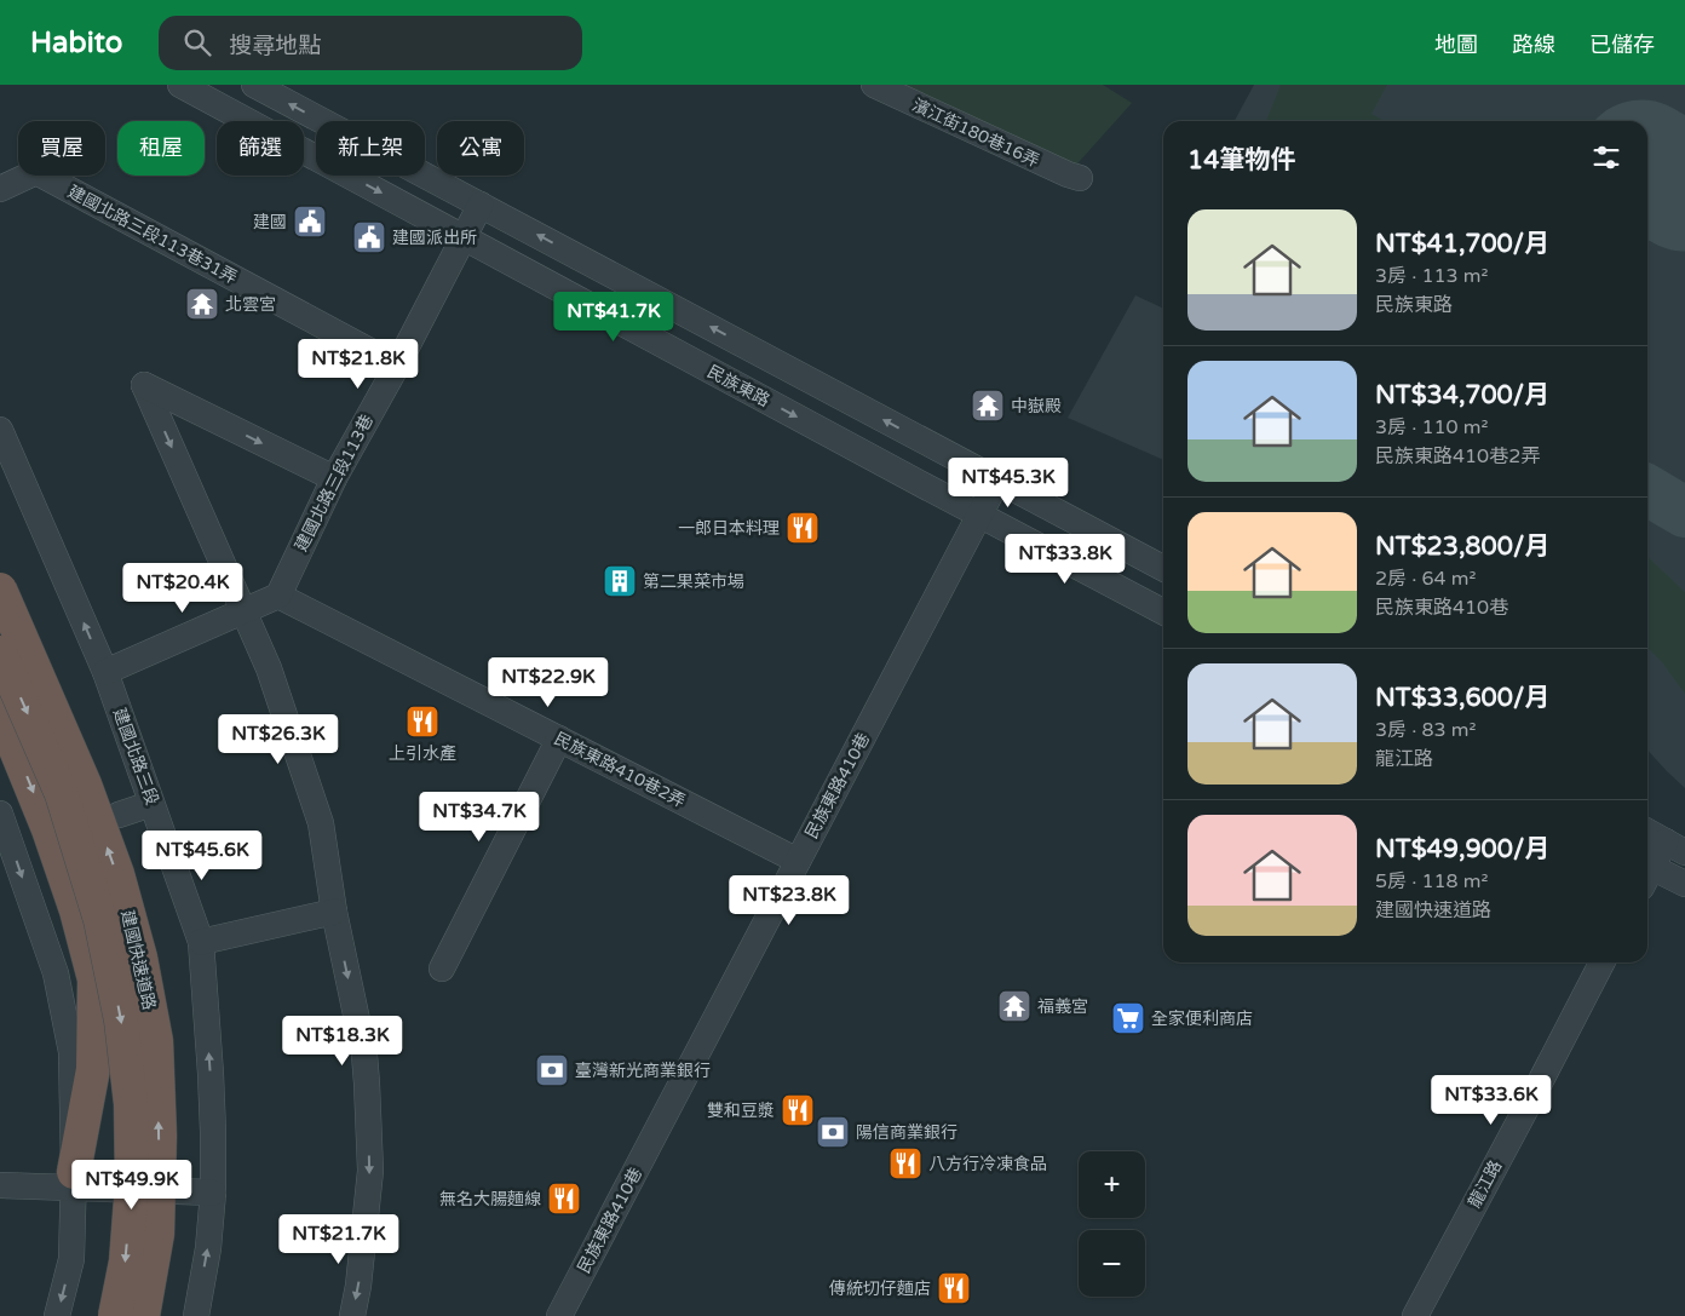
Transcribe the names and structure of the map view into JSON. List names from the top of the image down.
{
  "streets": {
    "highway": ["建國快速道路"],
    "street": [
      "濱江街180巷16弄",
      "建國北路三段113巷31弄",
      "民族東路",
      "建國北路三段113巷",
      "建國北路三段",
      "民族東路410巷2弄",
      "民族東路410巷",
      "龍江路"
    ]
  },
  "crossings": [
    ["建國北路三段113巷31弄", "建國北路三段113巷"],
    ["民族東路", "建國北路三段113巷"],
    ["民族東路", "民族東路410巷"],
    ["建國北路三段113巷", "民族東路410巷2弄"],
    ["民族東路410巷2弄", "民族東路410巷"]
  ],
  "places": {
    "public building": ["建國", "建國派出所"],
    "temple": ["北雲宮", "中嶽殿", "福義宮"],
    "restaurant": [
      "一郎日本料理",
      "上引水產",
      "雙和豆漿",
      "八方行冷凍食品",
      "無名大腸麵線",
      "傳統切仔麵店"
    ],
    "building": ["第二果菜市場"],
    "supermarket": ["全家便利商店"],
    "bank": ["臺灣新光商業銀行", "陽信商業銀行"]
  },
  "page": {
    "header": "Habito",
    "search": "搜尋地點",
    "nav": ["地圖", "路線", "已儲存"],
    "chip": [
      "買屋",
      "租屋",
      "篩選",
      "新上架",
      "公寓"
    ],
    "heading": "14筆物件",
    "list": [
      {
        "name": "NT$41,700/月",
        "note": "3房 · 113 m² · 民族東路"
      },
      {
        "name": "NT$34,700/月",
        "note": "3房 · 110 m² · 民族東路410巷2弄"
      },
      {
        "name": "NT$23,800/月",
        "note": "2房 · 64 m² · 民族東路410巷"
      },
      {
        "name": "NT$33,600/月",
        "note": "3房 · 83 m² · 龍江路"
      },
      {
        "name": "NT$49,900/月",
        "note": "5房 · 118 m² · 建國快速道路"
      }
    ],
    "price": [
      "NT$41.7K",
      "NT$21.8K",
      "NT$45.3K",
      "NT$33.8K",
      "NT$20.4K",
      "NT$22.9K",
      "NT$26.3K",
      "NT$34.7K",
      "NT$45.6K",
      "NT$23.8K",
      "NT$18.3K",
      "NT$33.6K",
      "NT$49.9K",
      "NT$21.7K"
    ],
    "map_buttons": ["+", "−"]
  }
}
